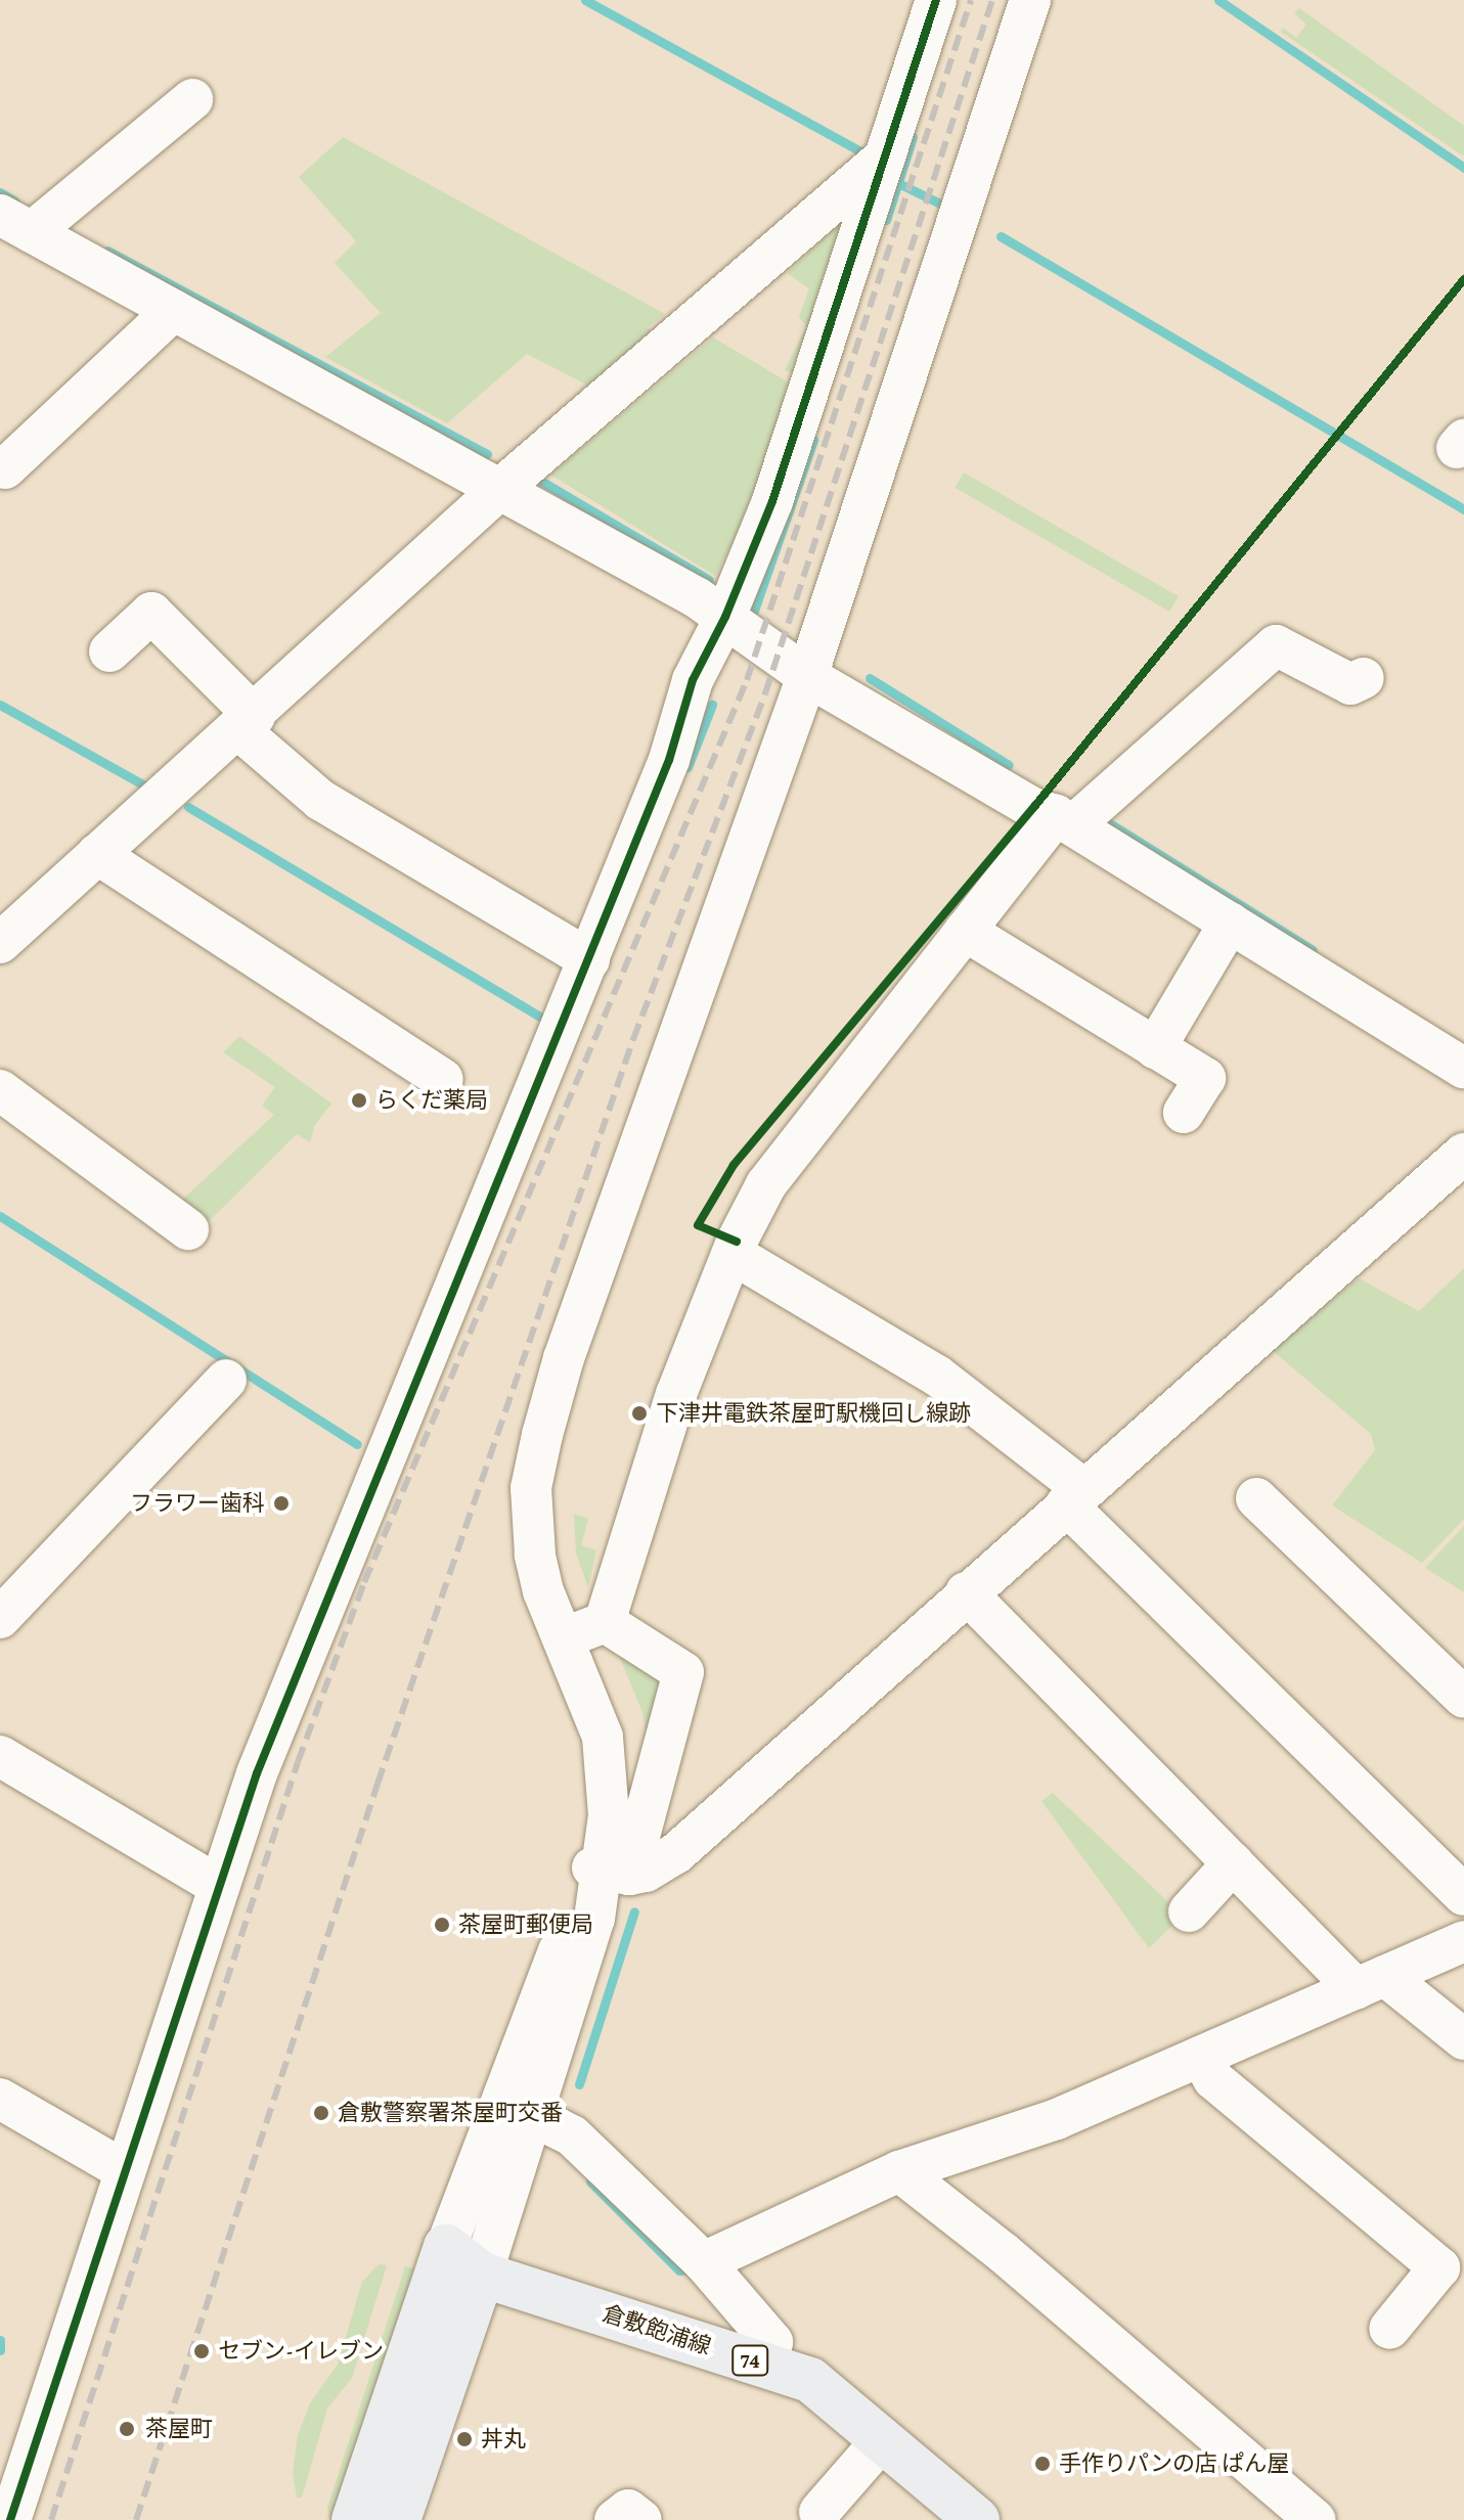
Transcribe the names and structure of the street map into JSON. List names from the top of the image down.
{
  "streets": {
    "main road": ["倉敷飽浦線", "74"]
  },
  "places": [
    "らくだ薬局",
    "下津井電鉄茶屋町駅機回し線跡",
    "フラワー歯科",
    "茶屋町郵便局",
    "倉敷警察署茶屋町交番",
    "セブン-イレブン",
    "茶屋町",
    "丼丸",
    "手作りパンの店 ぱん屋"
  ]
}
